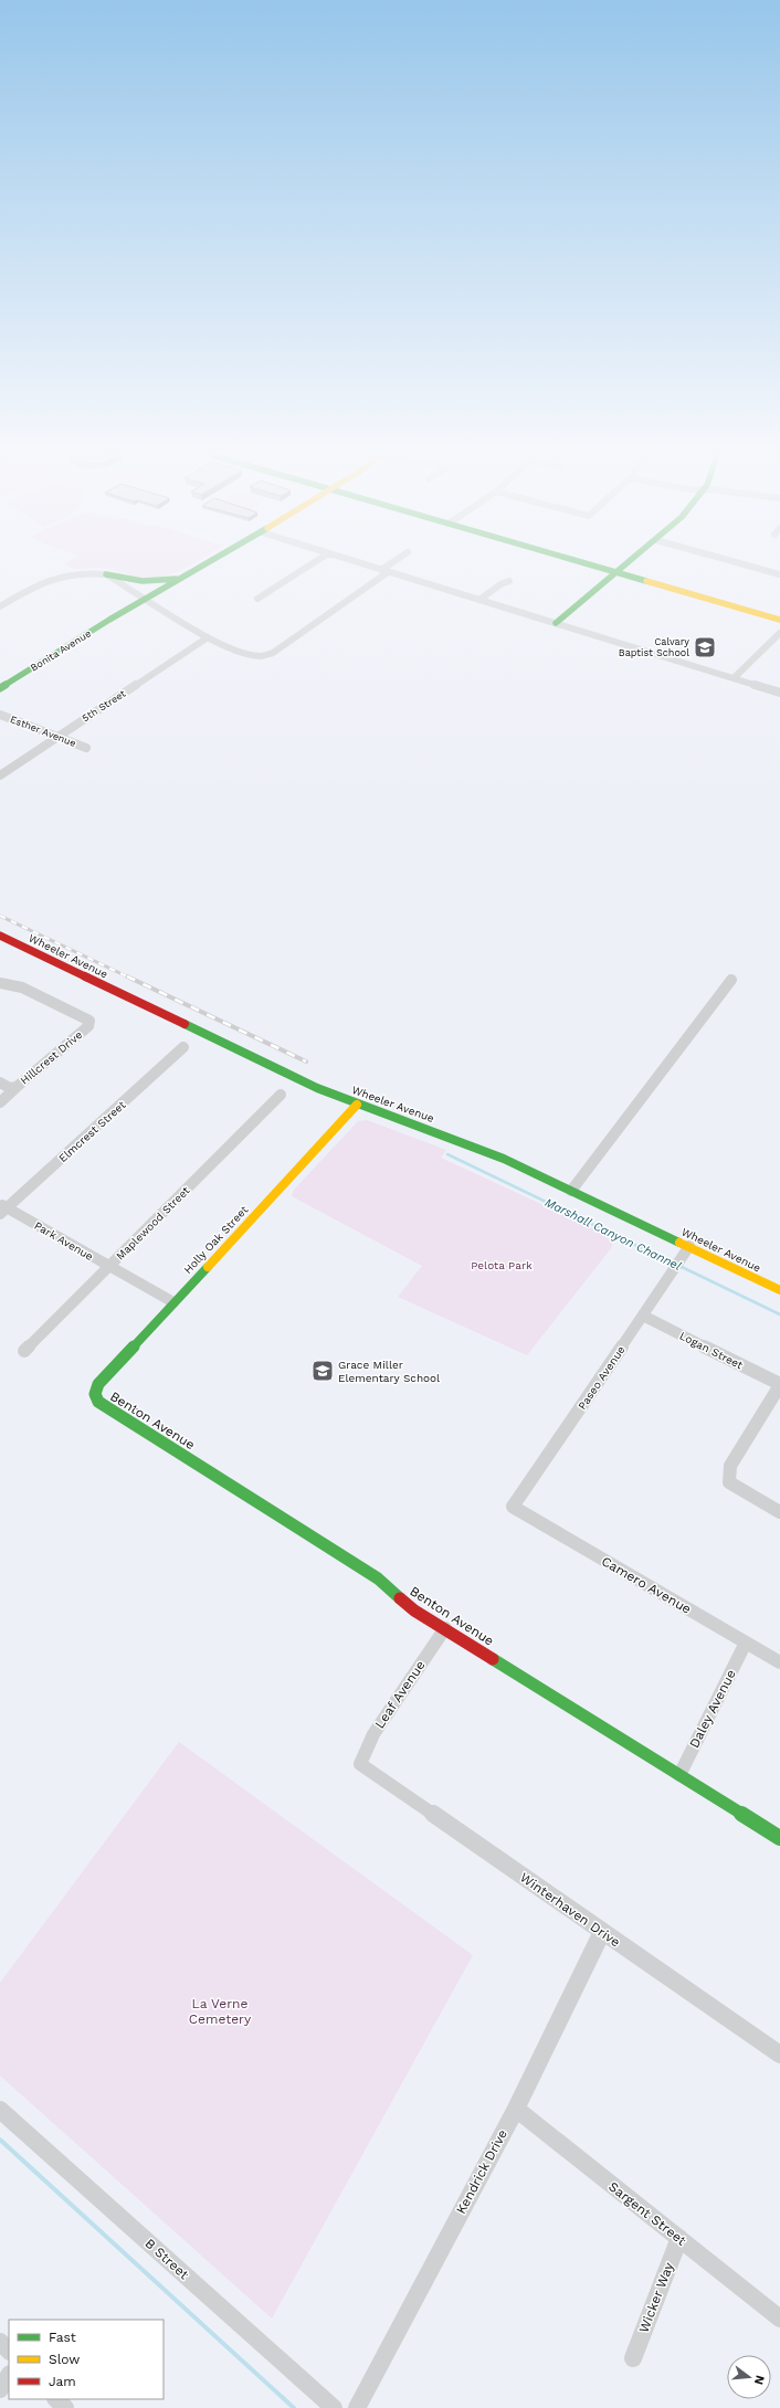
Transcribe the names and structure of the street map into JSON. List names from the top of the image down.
{
  "streets": {
    "main road": [
      "Bonita Avenue",
      "Wheeler Avenue",
      "Holly Oak Street",
      "Benton Avenue"
    ],
    "street": [
      "5th Street",
      "Esther Avenue",
      "Hillcrest Drive",
      "Elmcrest Street",
      "Maplewood Street",
      "Park Avenue",
      "Logan Street",
      "Paseo Avenue",
      "Camero Avenue",
      "Leaf Avenue",
      "Daley Avenue",
      "Winterhaven Drive",
      "Kendrick Drive",
      "Sargent Street",
      "B Street",
      "Wicker Way"
    ]
  },
  "crossings": [
    ["5th Street", "Esther Avenue"],
    ["Wheeler Avenue", "Holly Oak Street"],
    ["Wheeler Avenue", "Paseo Avenue"],
    ["Elmcrest Street", "Park Avenue"],
    ["Maplewood Street", "Park Avenue"],
    ["Holly Oak Street", "Park Avenue"],
    ["Holly Oak Street", "Benton Avenue"],
    ["Logan Street", "Paseo Avenue"],
    ["Paseo Avenue", "Camero Avenue"],
    ["Benton Avenue", "Leaf Avenue"],
    ["Benton Avenue", "Daley Avenue"],
    ["Camero Avenue", "Daley Avenue"],
    ["Leaf Avenue", "Winterhaven Drive"],
    ["Winterhaven Drive", "Kendrick Drive"],
    ["Kendrick Drive", "Sargent Street"],
    ["Sargent Street", "Wicker Way"]
  ],
  "water": ["Marshall Canyon Channel"],
  "parks": ["Pelota Park", "La Verne Cemetery"],
  "places": {
    "school or university": ["Calvary Baptist School", "Grace Miller Elementary School"]
  },
  "legend": ["Fast", "Slow", "Jam"],
  "north": "right"
}
